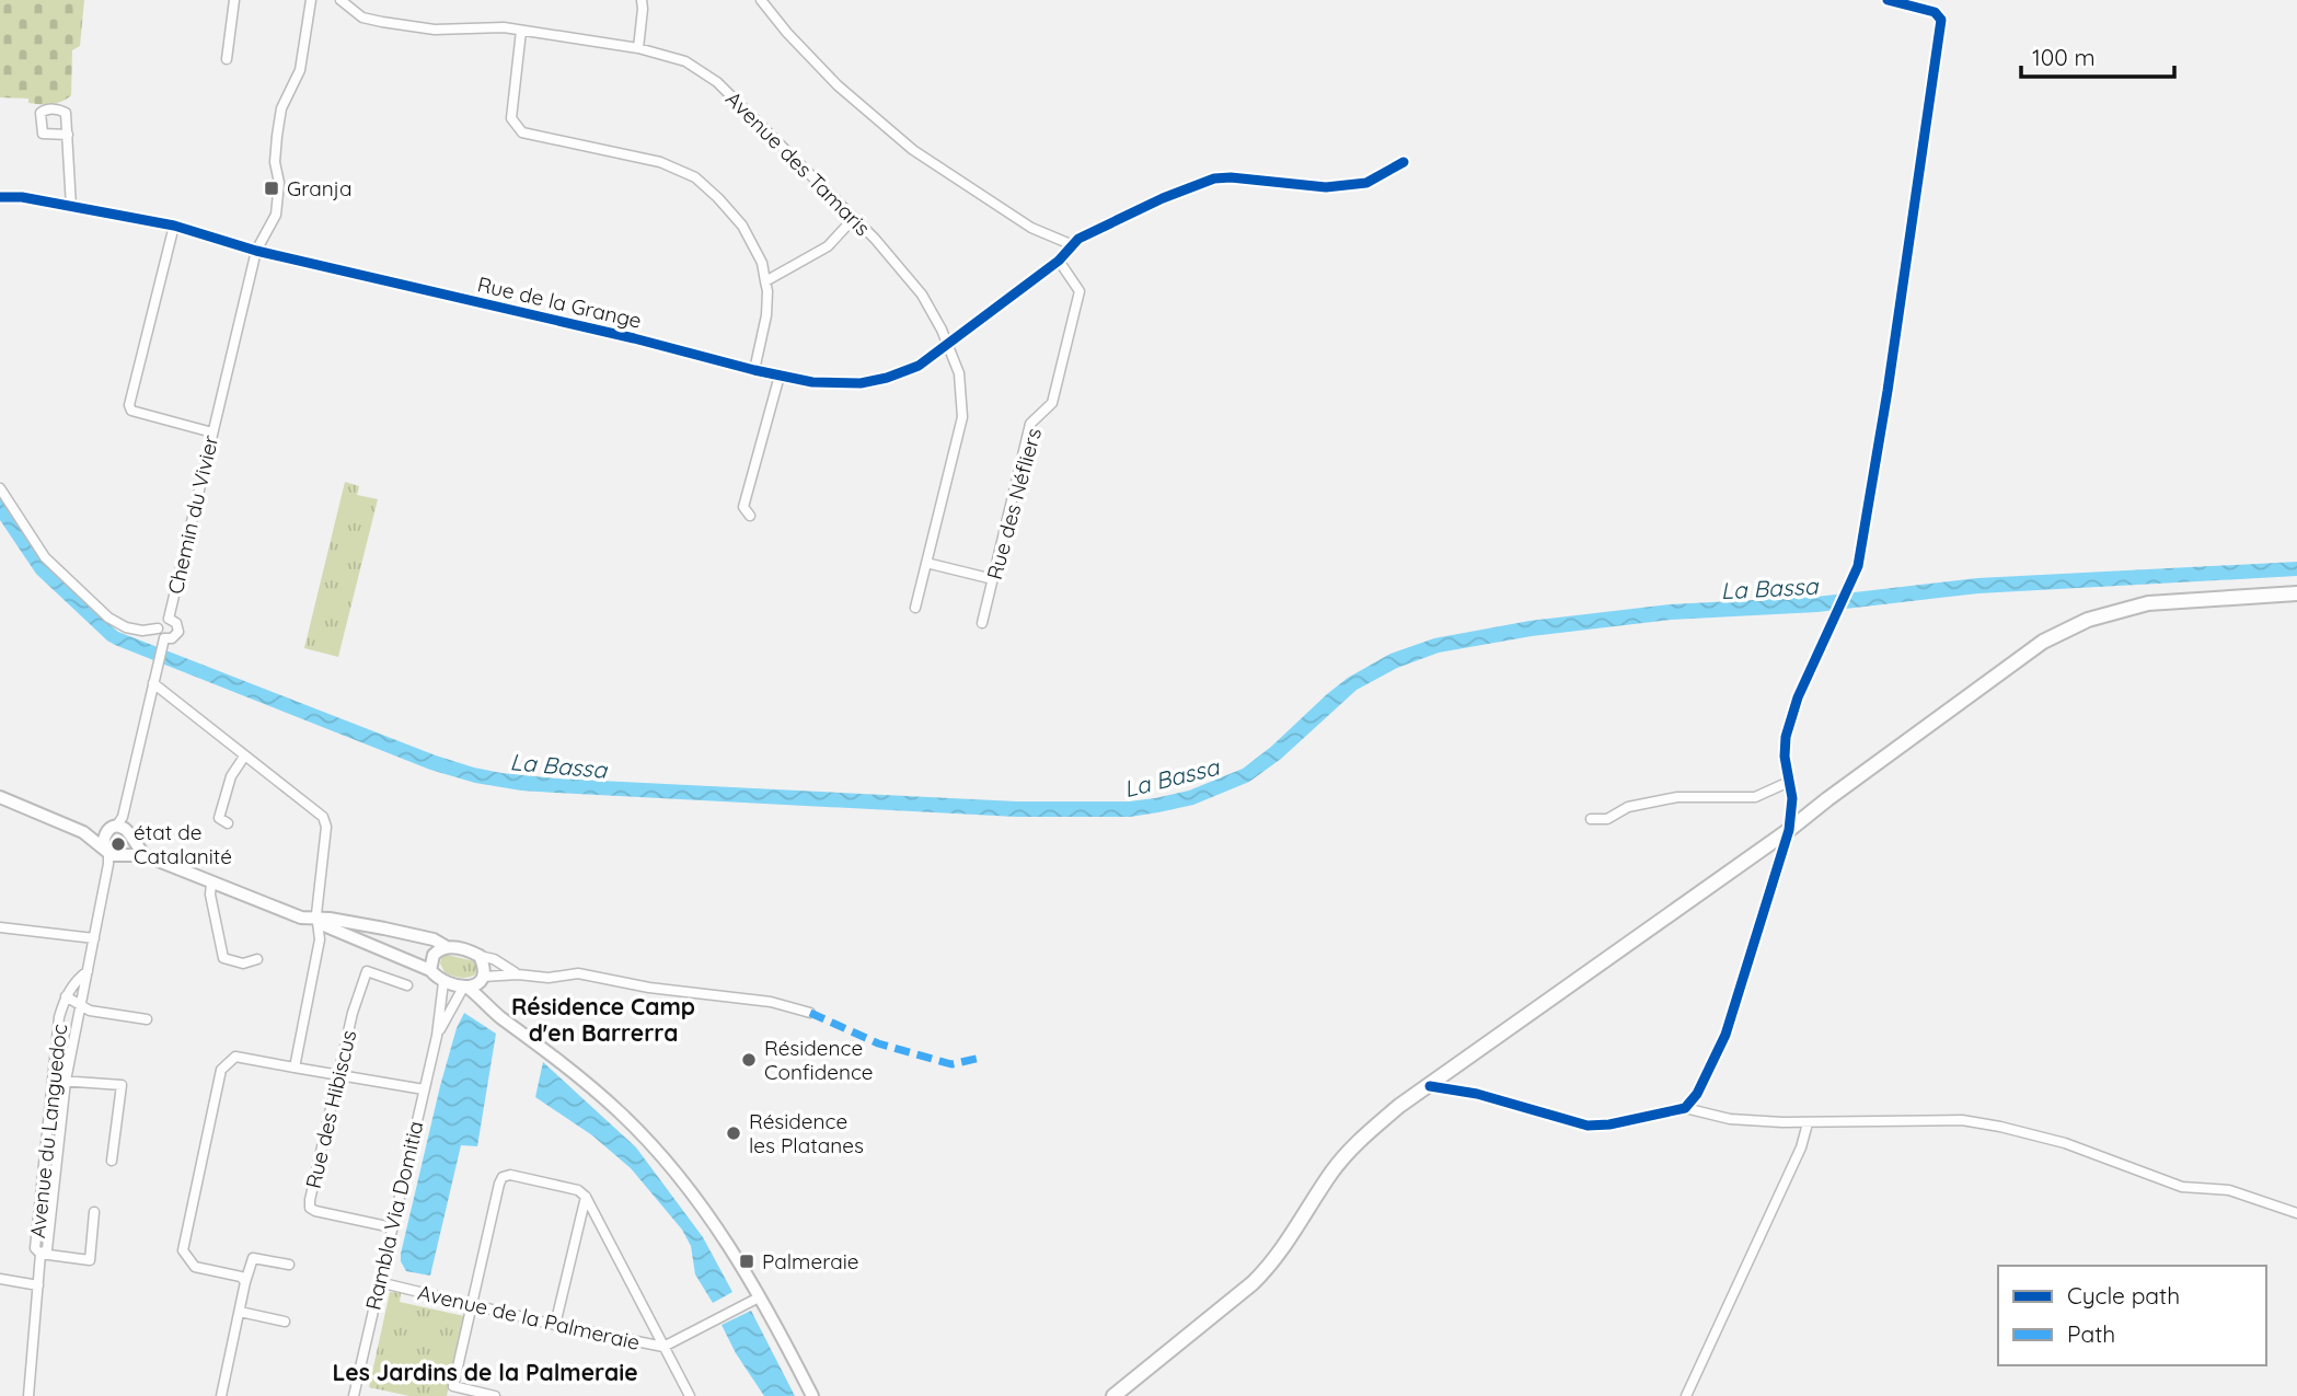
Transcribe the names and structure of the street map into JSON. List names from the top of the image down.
{
  "streets": {
    "street": [
      "Avenue des Tamaris",
      "Rue de la Grange",
      "Rue des Néfliers",
      "Chemin du Vivier",
      "Rue des Hibiscus",
      "Avenue du Languedoc",
      "Rambla Via Domitia",
      "Avenue de la Palmeraie"
    ]
  },
  "crossings": [
    ["Avenue des Tamaris", "Rue de la Grange"],
    ["Rue de la Grange", "Rue des Néfliers"],
    ["Rue de la Grange", "Chemin du Vivier"],
    ["Rue des Hibiscus", "Rambla Via Domitia"],
    ["Rambla Via Domitia", "Avenue de la Palmeraie"]
  ],
  "districts": ["Résidence Camp d'en Barrerra", "Les Jardins de la Palmeraie"],
  "water": ["La Bassa"],
  "places": {
    "transit": ["Granja", "Palmeraie"],
    "other": ["état de Catalanité", "Résidence Confidence", "Résidence les Platanes"]
  },
  "legend": ["Cycle path", "Path"],
  "scale_bar": "100 m"
}
